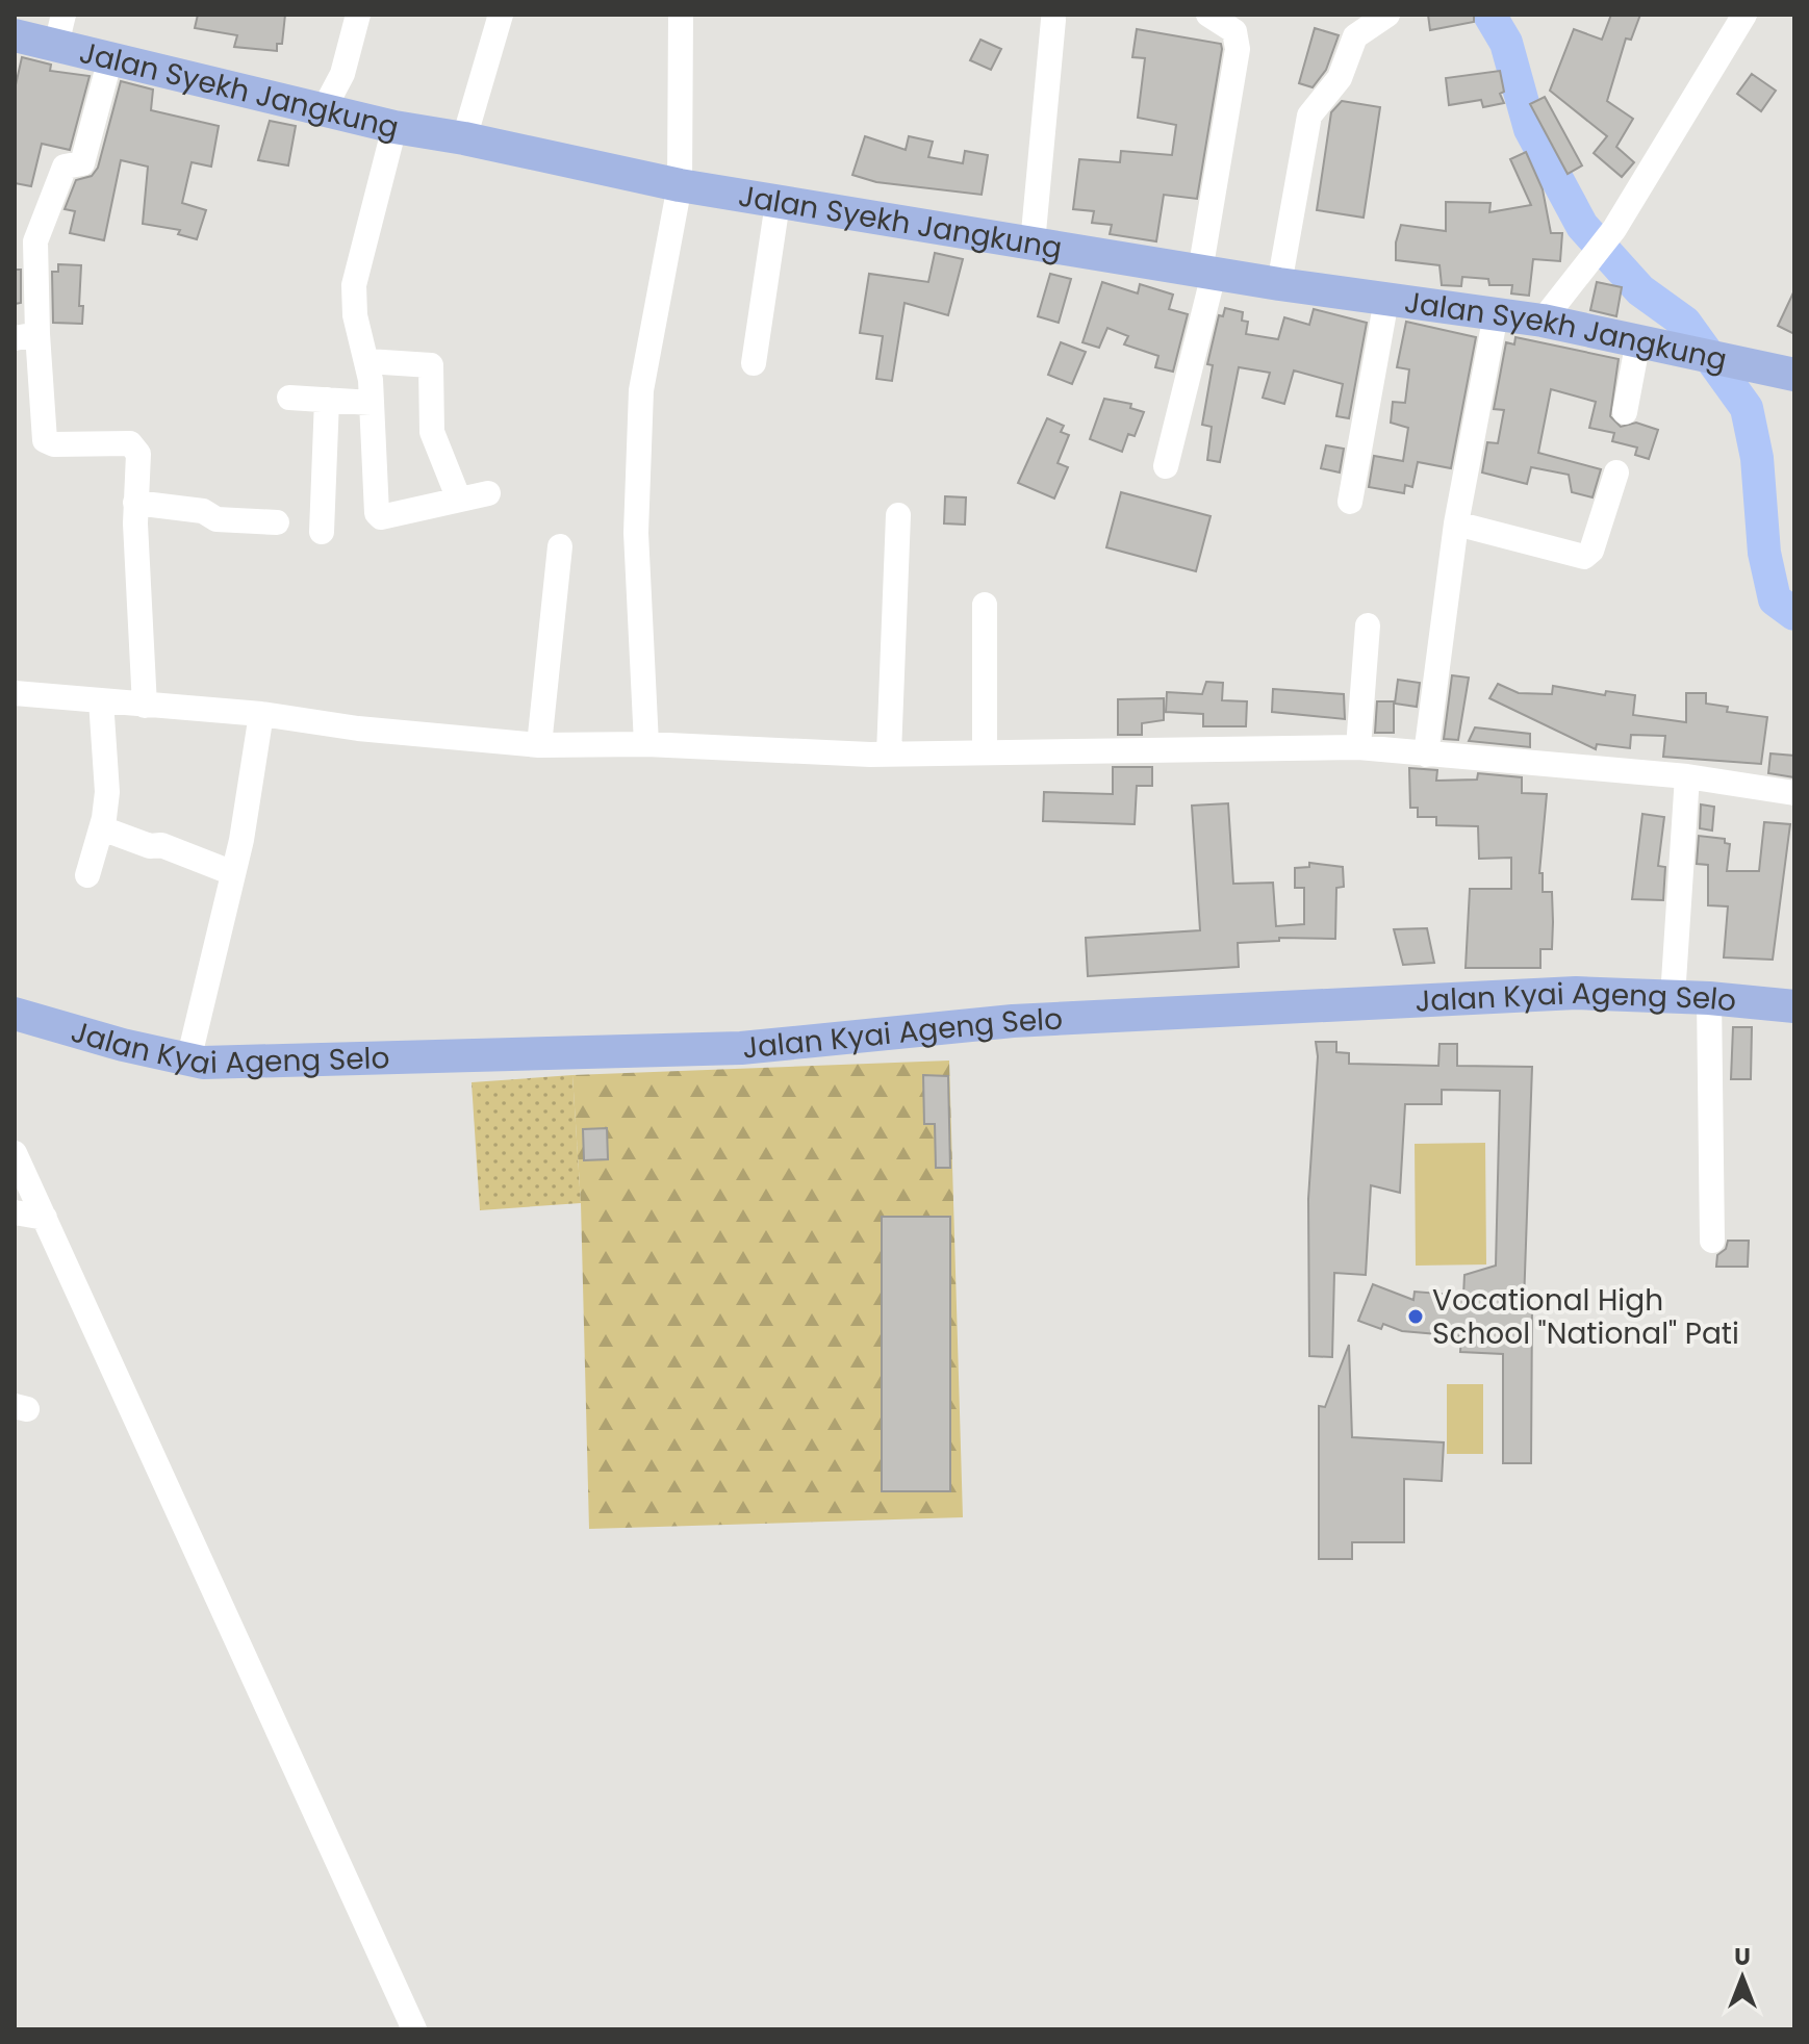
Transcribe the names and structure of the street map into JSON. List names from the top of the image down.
{
  "streets": {
    "main road": ["Jalan Syekh Jangkung", "Jalan Kyai Ageng Selo"]
  },
  "places": ["Vocational High School \"National\" Pati"],
  "north": "top"
}
